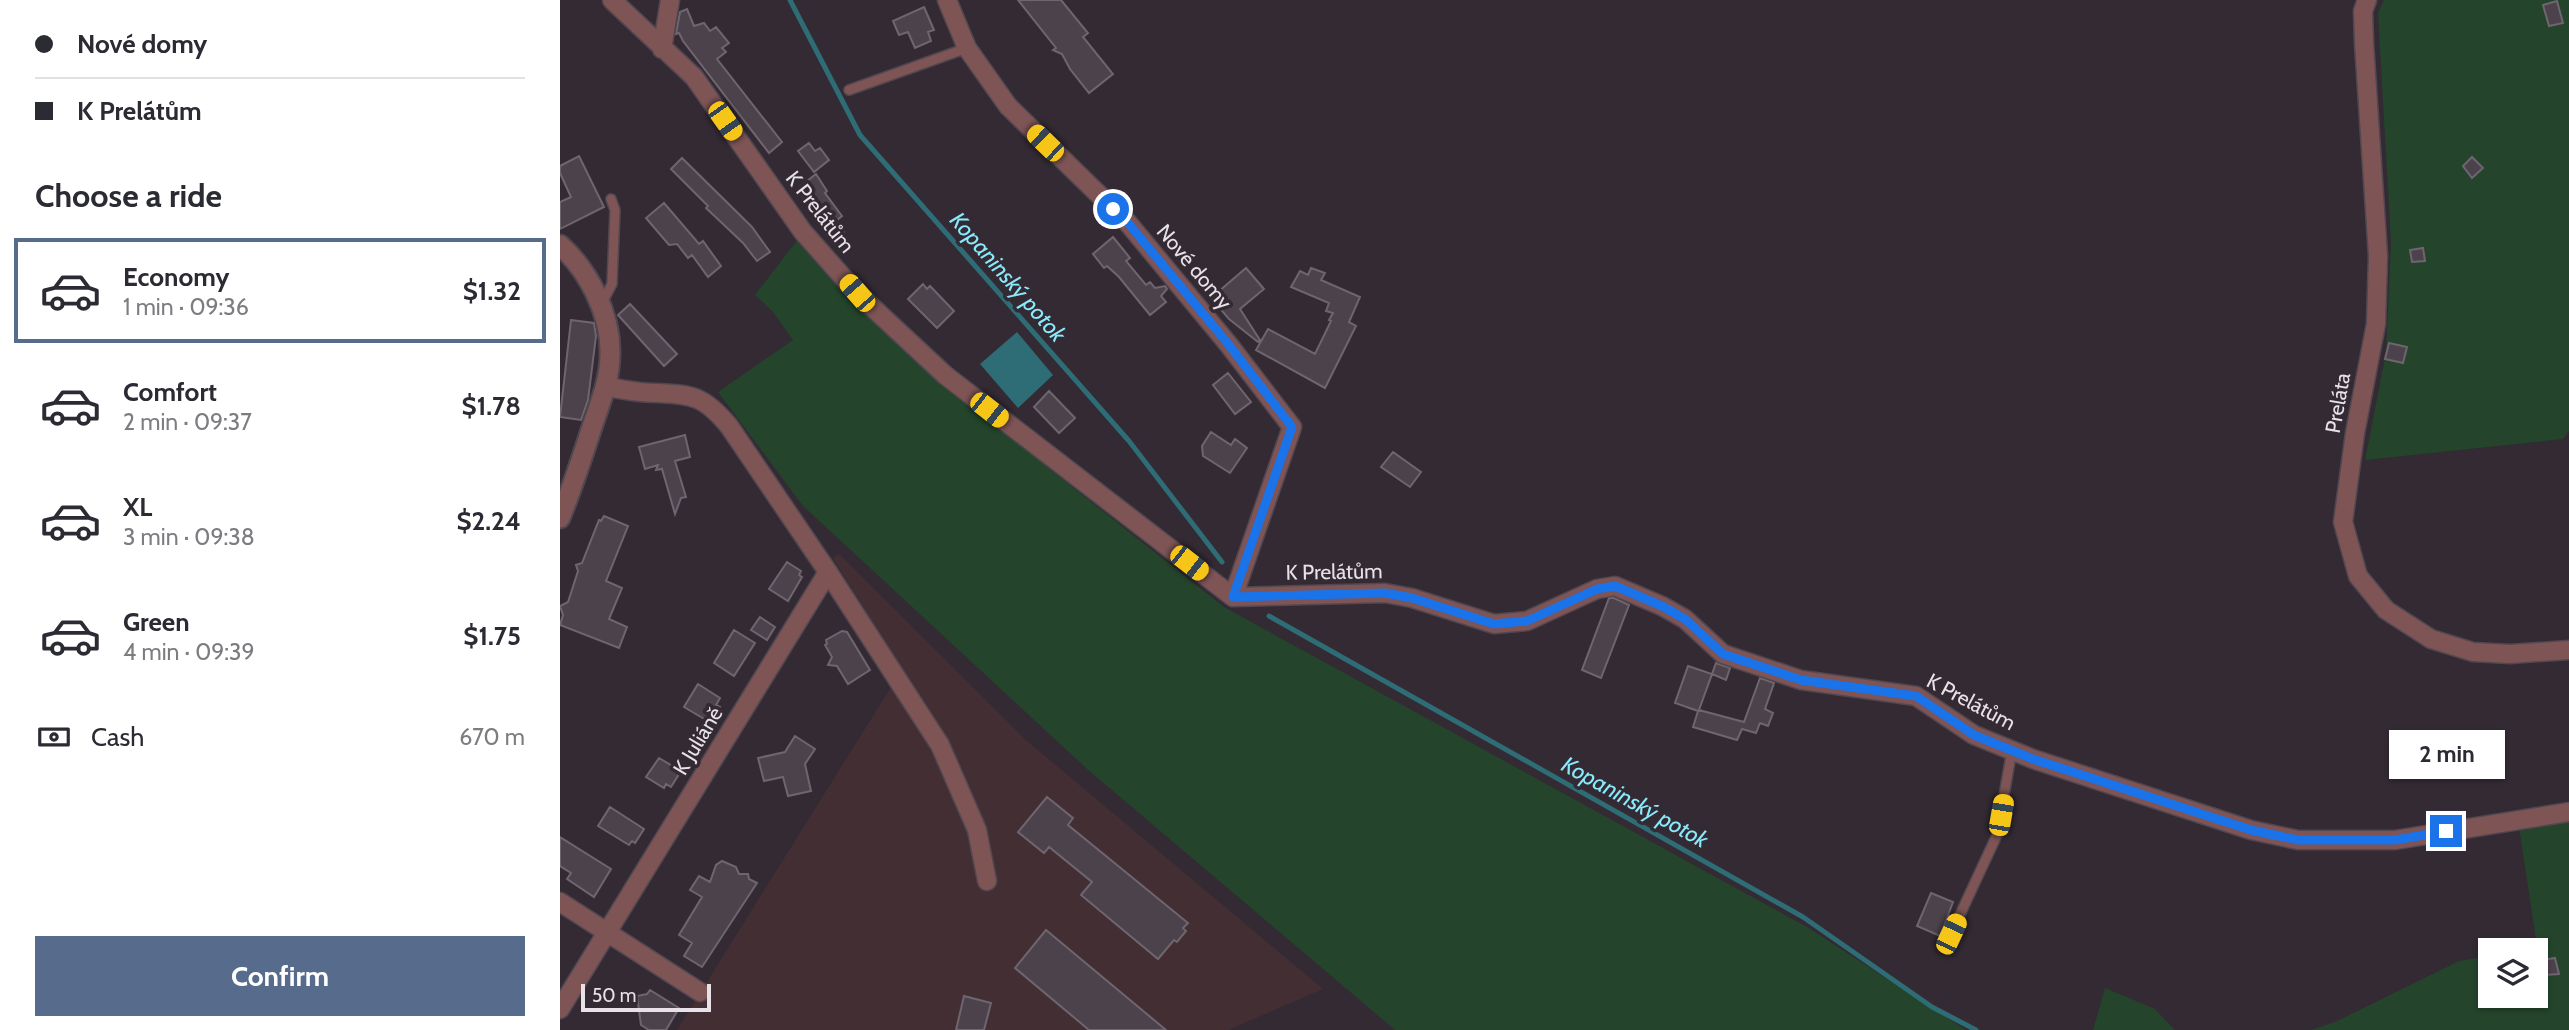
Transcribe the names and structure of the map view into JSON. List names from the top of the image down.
{
  "streets": {
    "street": [
      "K Prelátům",
      "Nové domy",
      "Preláta",
      "K Juliáně"
    ]
  },
  "crossings": [
    ["K Prelátům", "Nové domy"]
  ],
  "water": ["Kopaninský potok"],
  "scale_bar": "50 m",
  "page": {
    "banner": ["Nové domy", "K Prelátům"],
    "heading": "Choose a ride",
    "list": [
      {
        "name": "Economy",
        "note": "1 min · 09:36",
        "value": "$1.32"
      },
      {
        "name": "Comfort",
        "note": "2 min · 09:37",
        "value": "$1.78"
      },
      {
        "name": "XL",
        "note": "3 min · 09:38",
        "value": "$2.24"
      },
      {
        "name": "Green",
        "note": "4 min · 09:39",
        "value": "$1.75"
      }
    ],
    "pay": ["Cash", "670 m"],
    "bubble": "2 min",
    "buttons": "Confirm",
    "scale": "50 m"
  }
}
